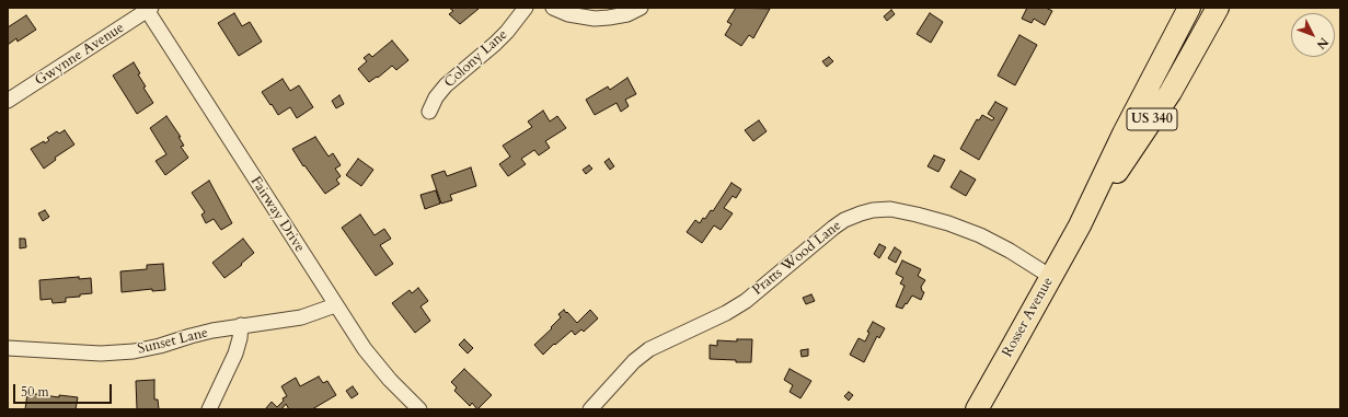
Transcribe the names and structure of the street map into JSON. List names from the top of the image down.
{
  "streets": {
    "main road": ["US 340", "Rosser Avenue"],
    "street": [
      "Gwynne Avenue",
      "Colony Lane",
      "Fairway Drive",
      "Pratts Wood Lane",
      "Sunset Lane"
    ]
  },
  "crossings": [
    ["Gwynne Avenue", "Fairway Drive"],
    ["Fairway Drive", "Sunset Lane"],
    ["Pratts Wood Lane", "Rosser Avenue"]
  ],
  "scale_bar": "50 m",
  "north": "bottom right"
}
